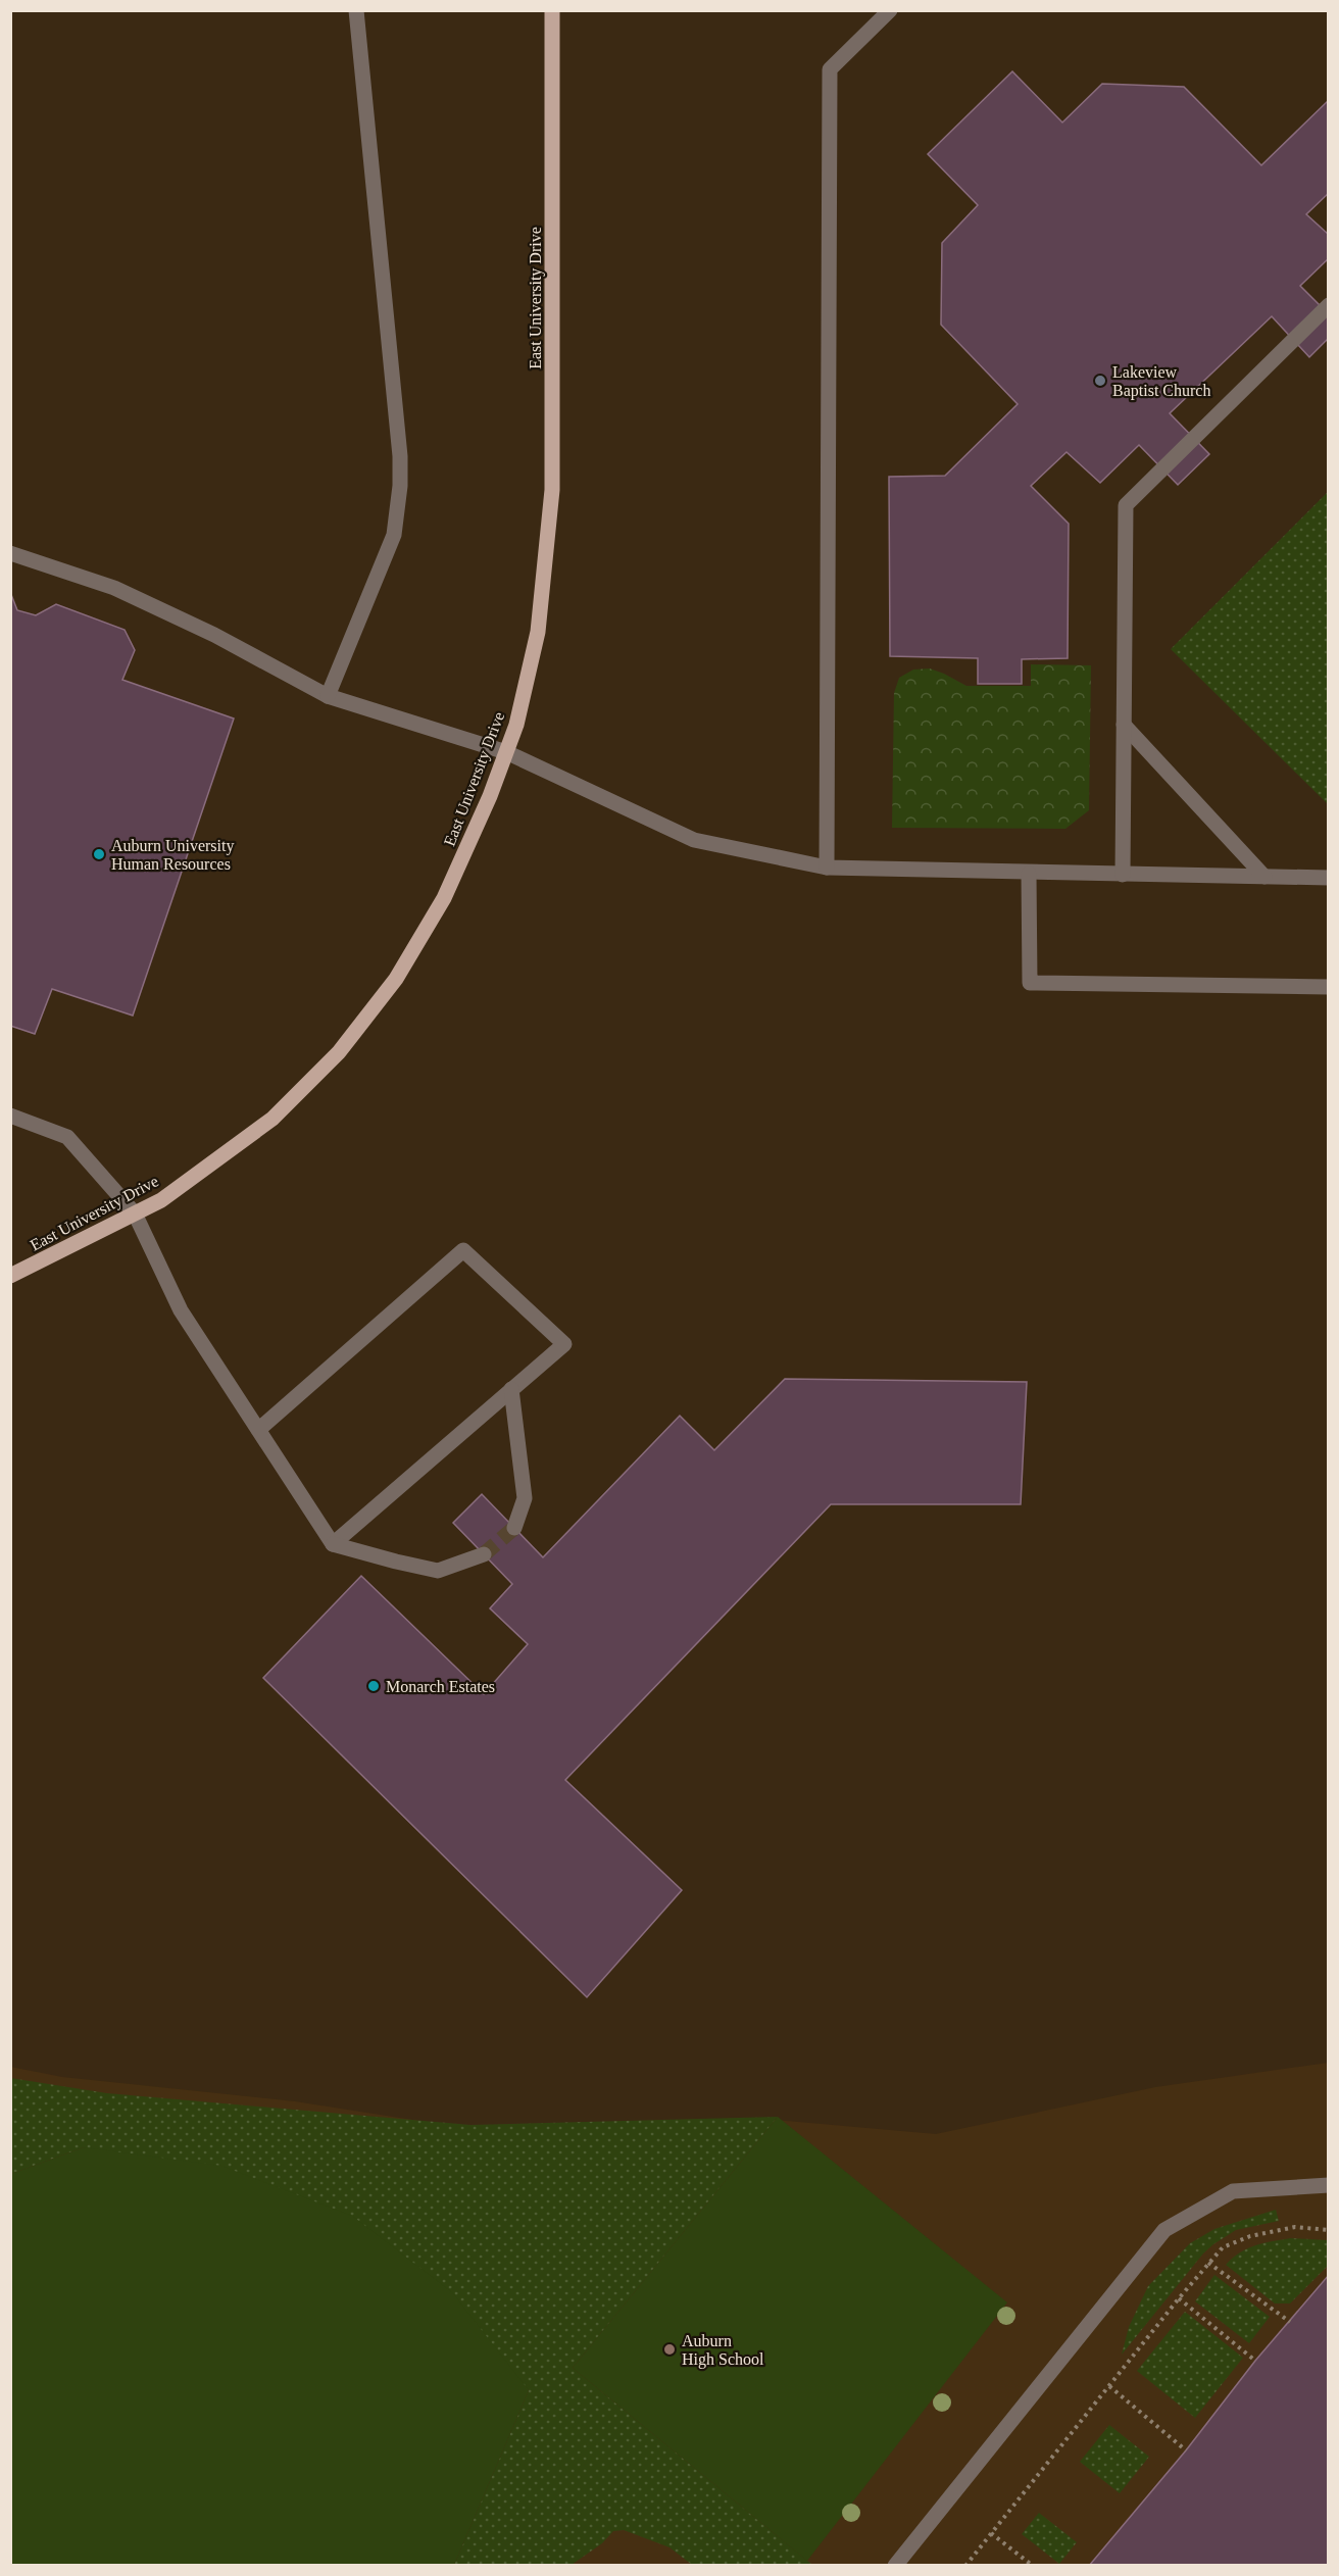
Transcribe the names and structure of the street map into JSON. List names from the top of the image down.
{
  "streets": {
    "main road": ["East University Drive"]
  },
  "places": [
    "Lakeview Baptist Church",
    "Auburn University Human Resources",
    "Monarch Estates",
    "Auburn High School"
  ]
}
